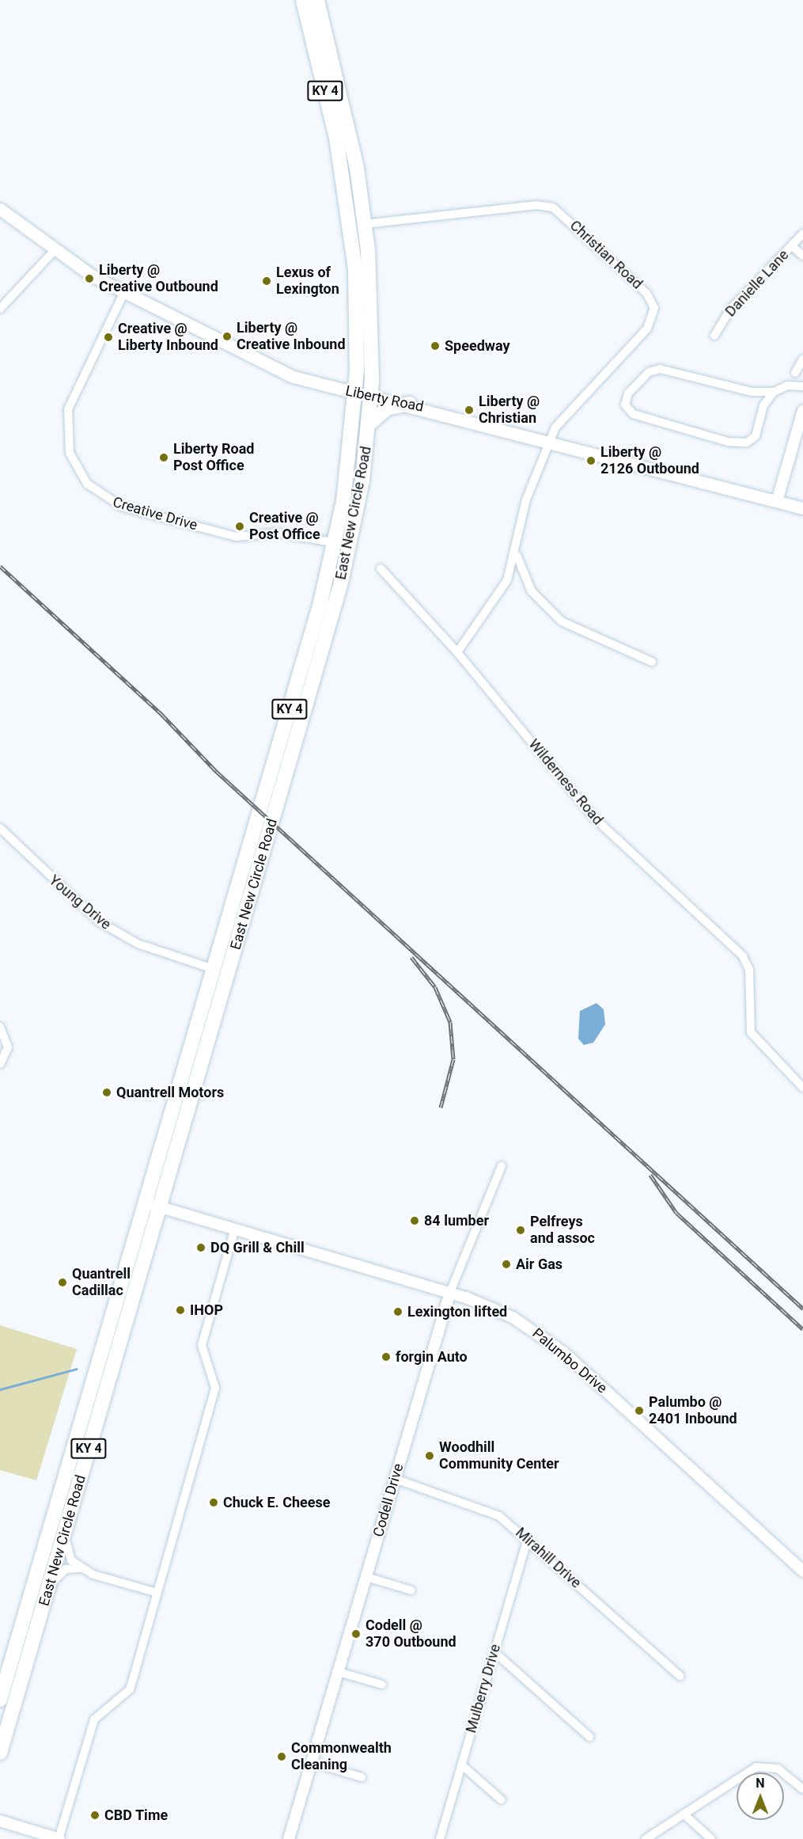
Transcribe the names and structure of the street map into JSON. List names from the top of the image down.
{
  "streets": {
    "highway": ["KY 4", "East New Circle Road"],
    "main road": ["Liberty Road"],
    "street": [
      "Christian Road",
      "Danielle Lane",
      "Creative Drive",
      "Wilderness Road",
      "Young Drive",
      "Palumbo Drive",
      "Codell Drive",
      "Mirahill Drive",
      "Mulberry Drive"
    ]
  },
  "crossings": [
    ["Christian Road", "Liberty Road"],
    ["Christian Road", "East New Circle Road"],
    ["Liberty Road", "East New Circle Road"],
    ["Liberty Road", "Creative Drive"],
    ["East New Circle Road", "Creative Drive"],
    ["East New Circle Road", "Young Drive"],
    ["East New Circle Road", "Palumbo Drive"],
    ["Palumbo Drive", "Codell Drive"],
    ["Codell Drive", "Mirahill Drive"],
    ["Mirahill Drive", "Mulberry Drive"]
  ],
  "places": [
    "Liberty @ Creative Outbound",
    "Lexus of Lexington",
    "Liberty @ Creative Inbound",
    "Creative @ Liberty Inbound",
    "Speedway",
    "Liberty @ Christian",
    "Liberty Road Post Office",
    "Liberty @ 2126 Outbound",
    "Creative @ Post Office",
    "Quantrell Motors",
    "84 lumber",
    "Pelfreys and assoc",
    "DQ Grill & Chill",
    "Air Gas",
    "Quantrell Cadillac",
    "IHOP",
    "Lexington lifted",
    "forgin Auto",
    "Palumbo @ 2401 Inbound",
    "Woodhill Community Center",
    "Chuck E. Cheese",
    "Codell @ 370 Outbound",
    "Commonwealth Cleaning",
    "CBD Time"
  ],
  "north": "top"
}
